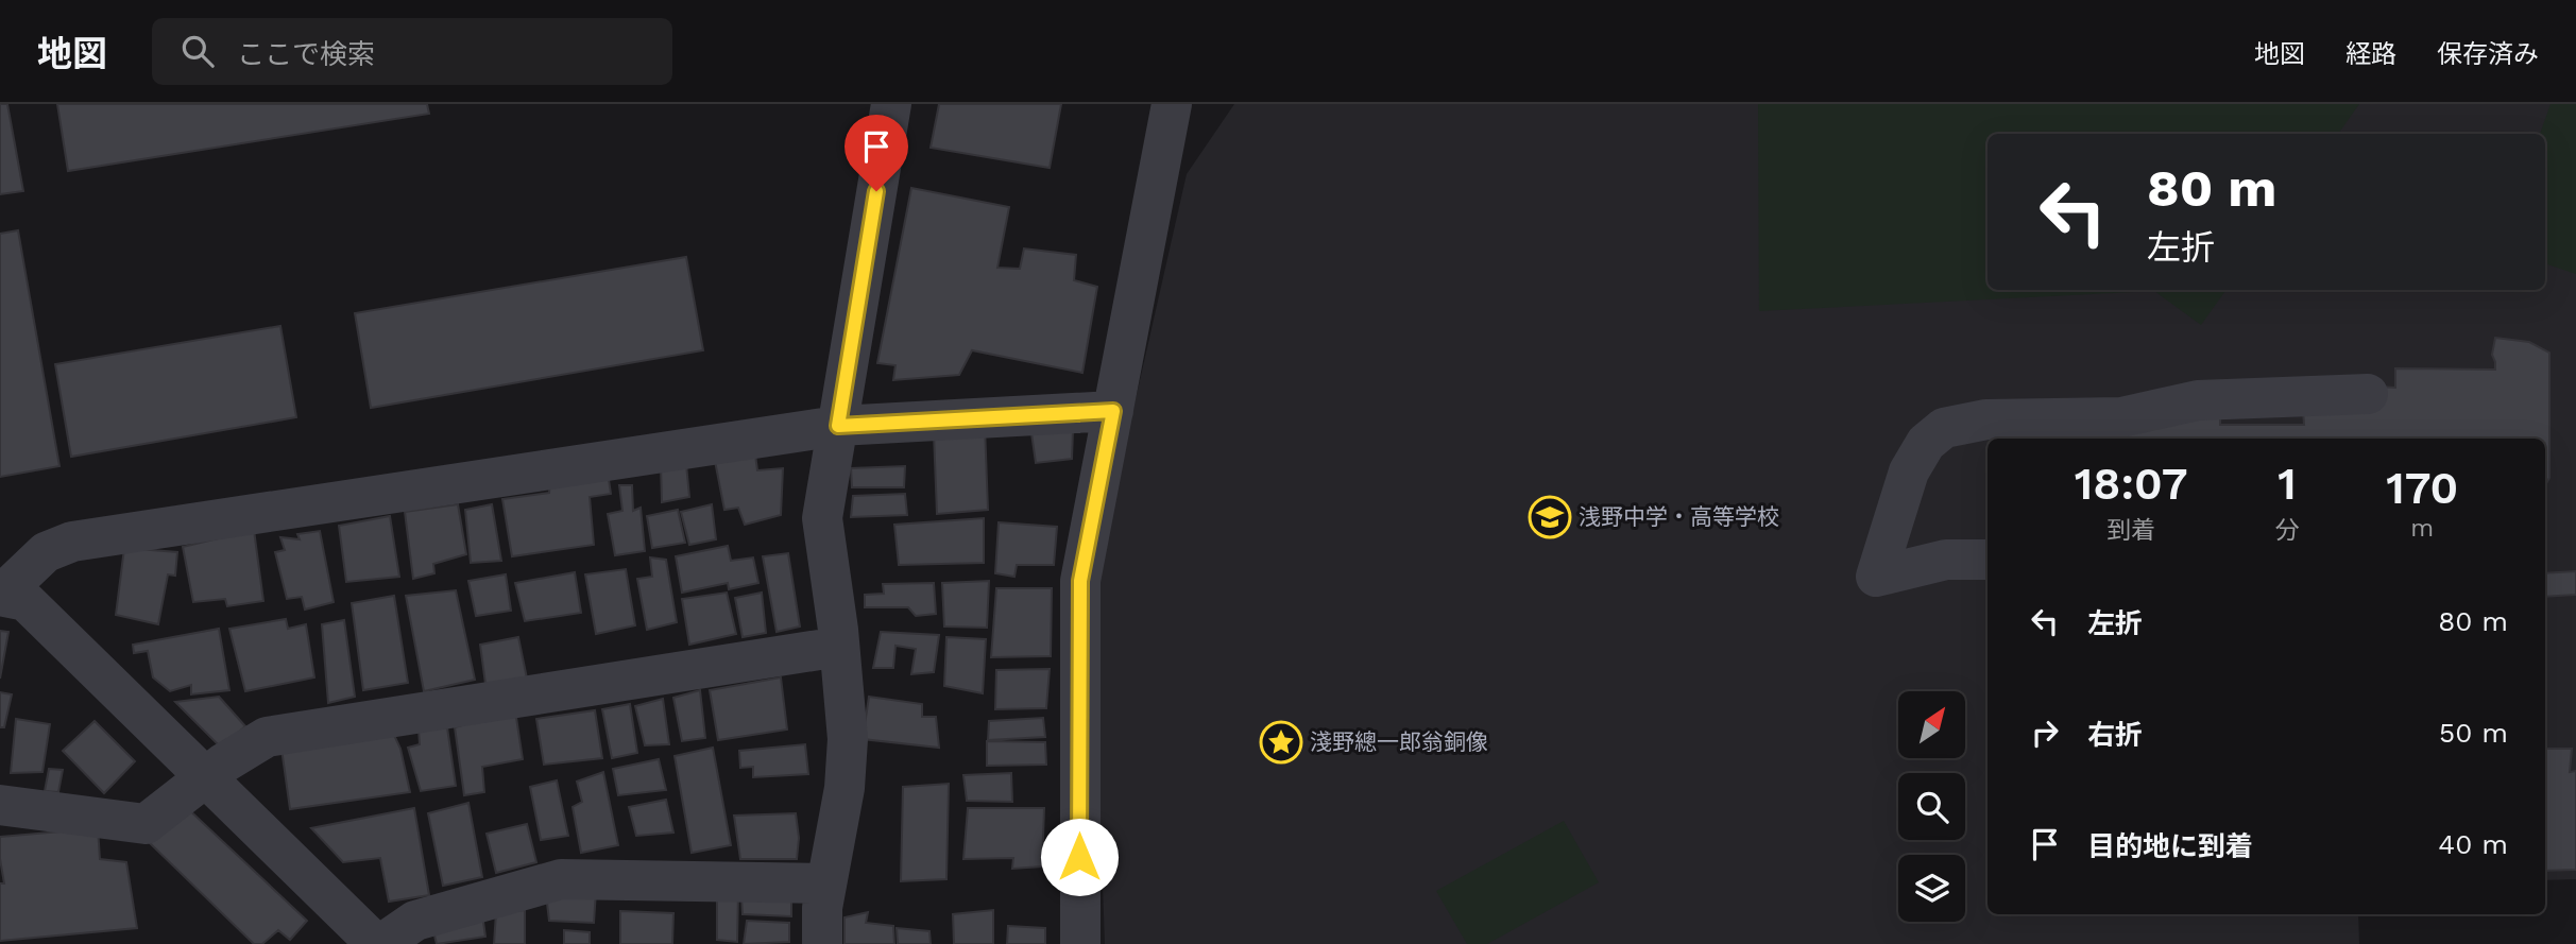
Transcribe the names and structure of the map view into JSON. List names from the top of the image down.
{
  "places": {
    "school or university": ["浅野中学・高等学校"],
    "place": ["淺野總一郎翁銅像"]
  },
  "north": "top right",
  "page": {
    "header": "地図",
    "search": "ここで検索",
    "nav": ["地図", "経路", "保存済み"],
    "turn": ["80 m", "左折"],
    "eta": [
      "18:07",
      "到着",
      "1",
      "分",
      "170",
      "m"
    ],
    "list": [
      {
        "name": "左折",
        "value": "80 m"
      },
      {
        "name": "右折",
        "value": "50 m"
      },
      {
        "name": "目的地に到着",
        "value": "40 m"
      }
    ]
  }
}
